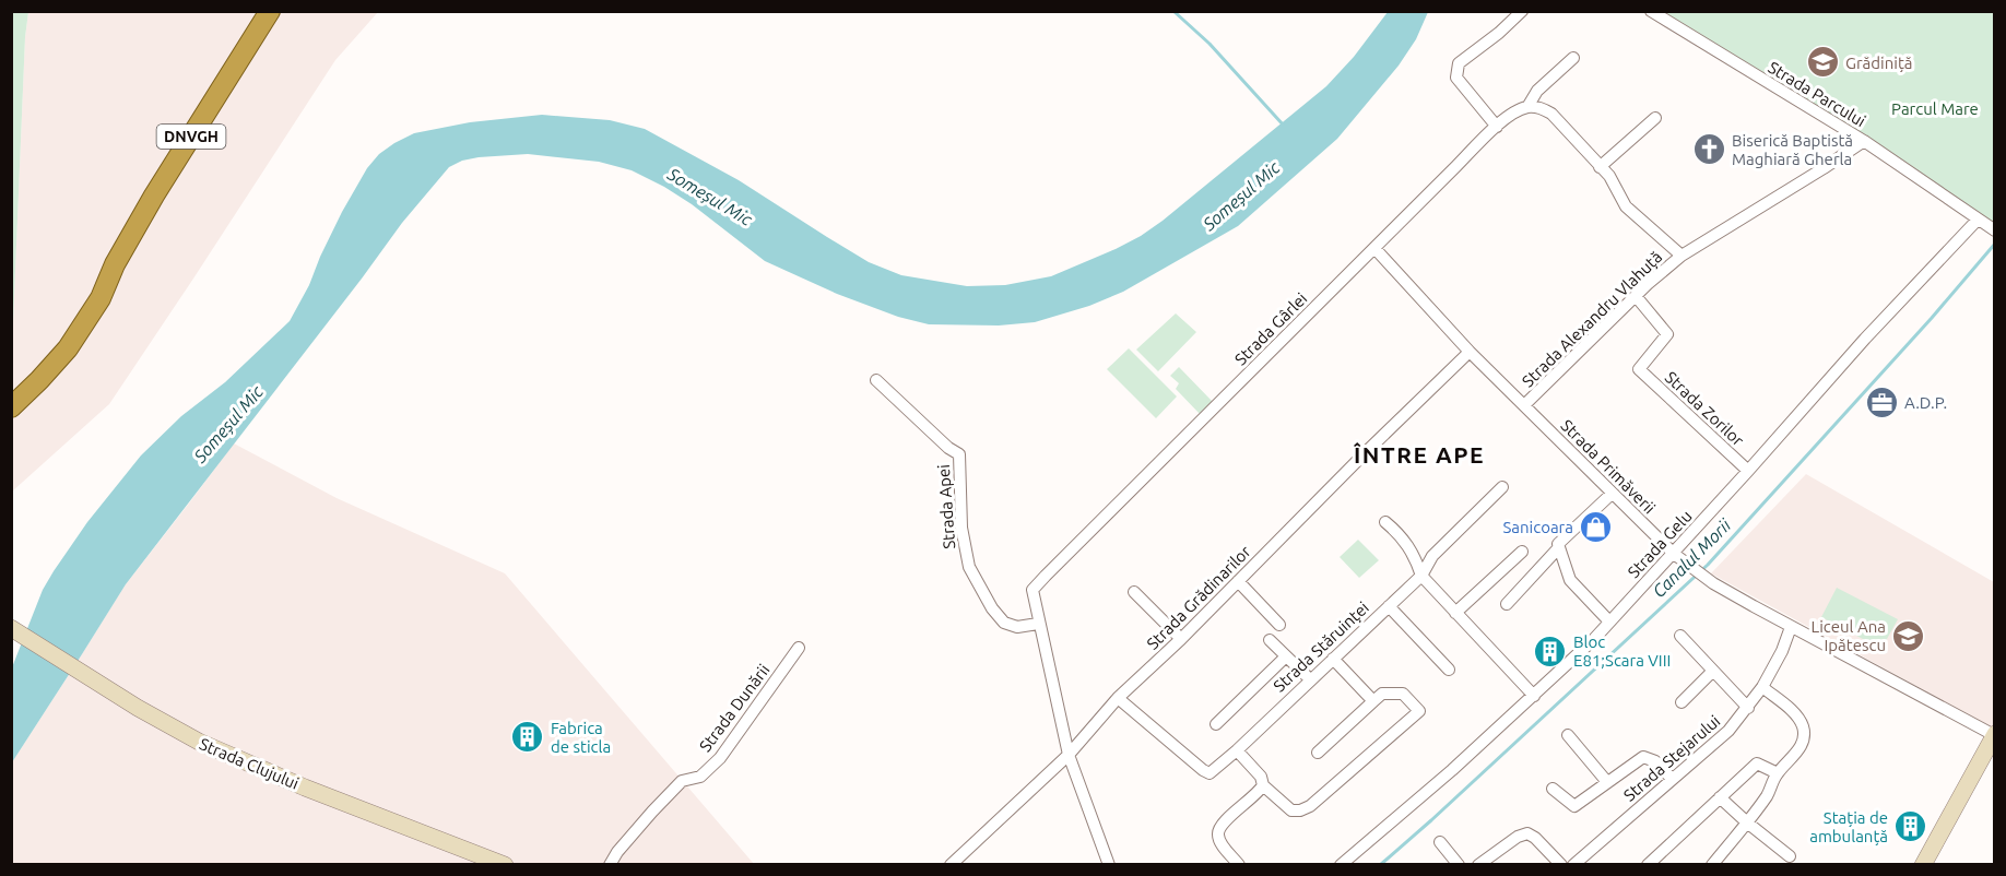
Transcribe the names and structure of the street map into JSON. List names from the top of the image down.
{
  "streets": {
    "highway": ["DNVGH"],
    "main road": ["Strada Clujului"],
    "street": [
      "Strada Parcului",
      "Strada Alexandru Vlahuță",
      "Strada Gârlei",
      "Strada Zorilor",
      "Strada Primăverii",
      "Strada Apei",
      "Strada Gelu",
      "Strada Grădinarilor",
      "Strada Stăruinței",
      "Strada Dunării",
      "Strada Stejarului"
    ]
  },
  "crossings": [
    ["Strada Parcului", "Strada Alexandru Vlahuță"],
    ["Strada Parcului", "Strada Gelu"],
    ["Strada Alexandru Vlahuță", "Strada Gârlei"],
    ["Strada Alexandru Vlahuță", "Strada Zorilor"],
    ["Strada Alexandru Vlahuță", "Strada Primăverii"],
    ["Strada Gârlei", "Strada Primăverii"],
    ["Strada Gârlei", "Strada Apei"],
    ["Strada Zorilor", "Strada Gelu"],
    ["Strada Primăverii", "Strada Gelu"],
    ["Strada Primăverii", "Strada Grădinarilor"],
    ["Strada Primăverii", "Strada Stejarului"],
    ["Strada Grădinarilor", "Strada Stăruinței"]
  ],
  "districts": ["ÎNTRE APE"],
  "water": ["Someșul Mic", "Canalul Morii"],
  "parks": ["Parcul Mare"],
  "places": {
    "school or university": ["Grădiniță", "Liceul Ana Ipătescu"],
    "church": ["Biserică Baptistă Maghiară Gherla"],
    "office": ["A.D.P."],
    "shop": ["Sanicoara"],
    "building": ["Bloc E81;Scara VIII", "Fabrica de sticla", "Stația de ambulanță"]
  }
}
